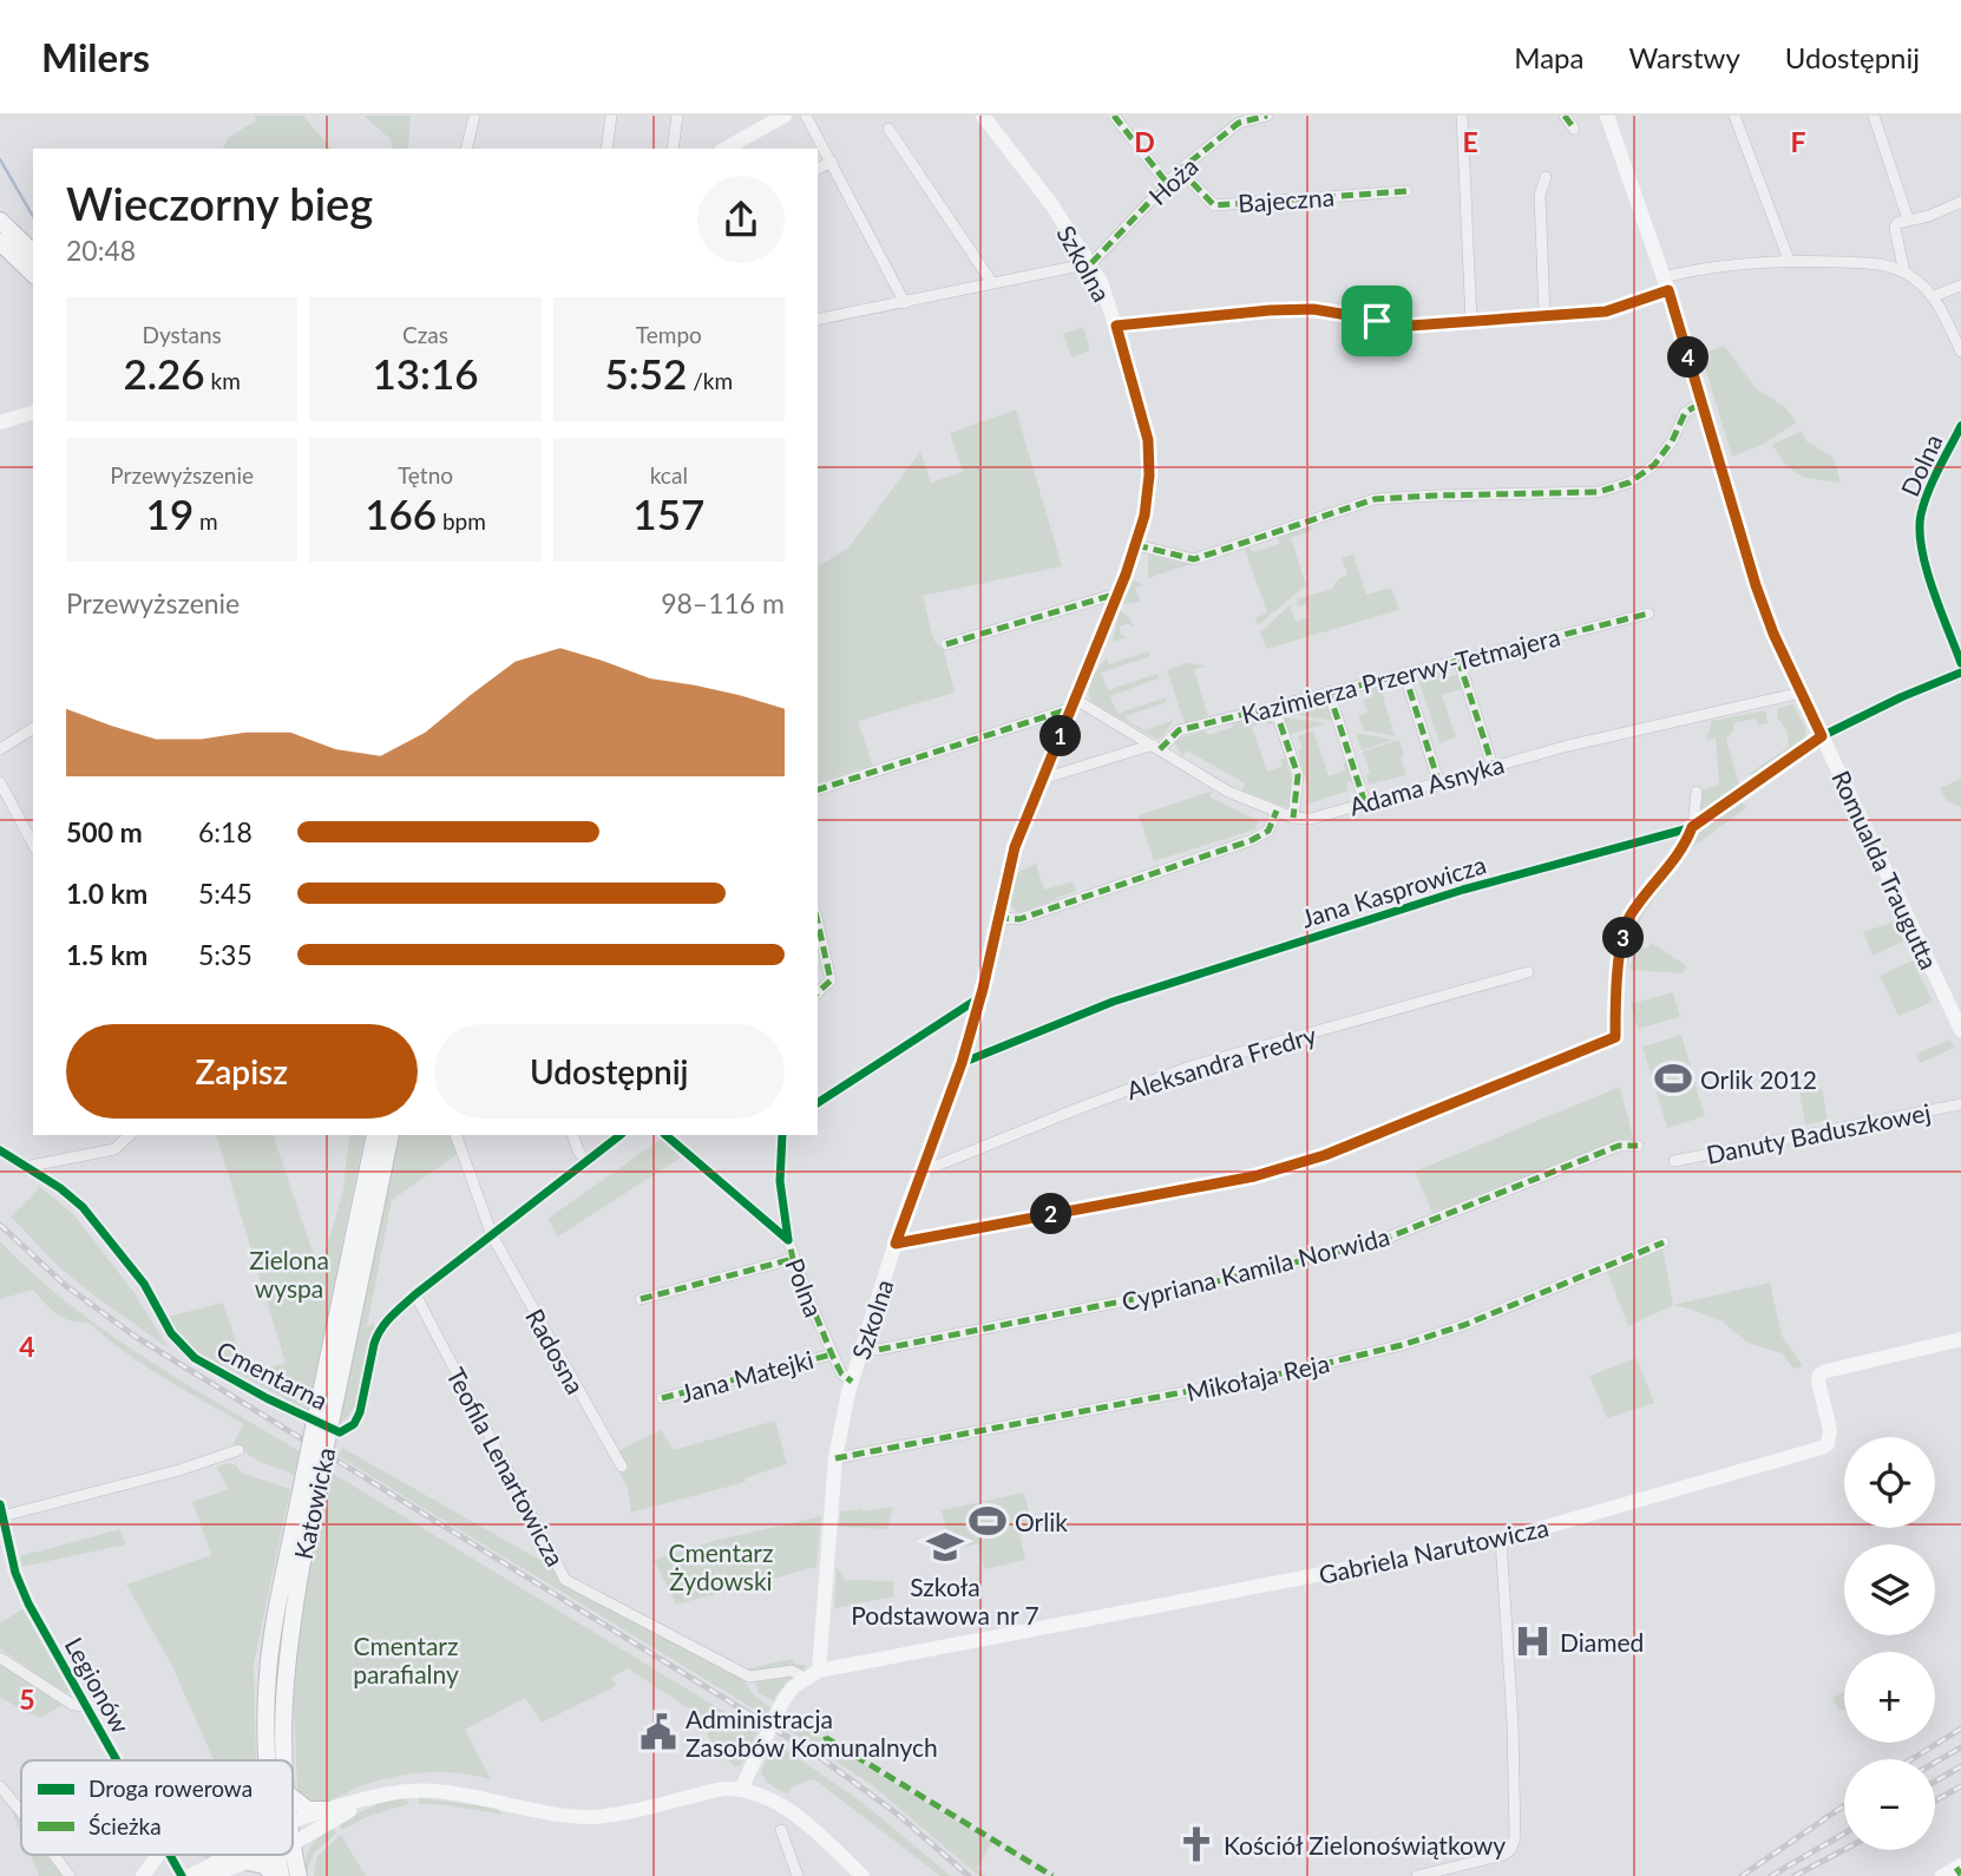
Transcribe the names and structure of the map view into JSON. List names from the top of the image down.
{
  "streets": {
    "main road": ["Katowicka"],
    "street": [
      "Hoża",
      "Bajeczna",
      "Szkolna",
      "Dolna",
      "Kazimierza Przerwy-Tetmajera",
      "Adama Asnyka",
      "Romualda Traugutta",
      "Jana Kasprowicza",
      "Aleksandra Fredry",
      "Danuty Baduszkowej",
      "Cypriana Kamila Norwida",
      "Polna",
      "Radosna",
      "Cmentarna",
      "Jana Matejki",
      "Mikołaja Reja",
      "Teofila Lenartowicza",
      "Gabriela Narutowicza",
      "Legionów"
    ]
  },
  "crossings": [
    ["Hoża", "Bajeczna"],
    ["Hoża", "Szkolna"],
    ["Szkolna", "Kazimierza Przerwy-Tetmajera"],
    ["Szkolna", "Jana Kasprowicza"],
    ["Szkolna", "Aleksandra Fredry"],
    ["Szkolna", "Cypriana Kamila Norwida"],
    ["Szkolna", "Polna"],
    ["Szkolna", "Mikołaja Reja"],
    ["Szkolna", "Teofila Lenartowicza"],
    ["Szkolna", "Gabriela Narutowicza"],
    ["Adama Asnyka", "Romualda Traugutta"],
    ["Romualda Traugutta", "Jana Kasprowicza"],
    ["Polna", "Jana Matejki"],
    ["Radosna", "Cmentarna"],
    ["Cmentarna", "Teofila Lenartowicza"],
    ["Teofila Lenartowicza", "Gabriela Narutowicza"]
  ],
  "parks": ["Zielona wyspa", "Cmentarz Żydowski", "Cmentarz parafialny"],
  "places": {
    "sports": ["Orlik 2012", "Orlik"],
    "school or university": ["Szkoła Podstawowa nr 7"],
    "hospital": ["Diamed"],
    "public building": ["Administracja Zasobów Komunalnych"],
    "church": ["Kościół Zielonoświątkowy"]
  },
  "legend": ["Droga rowerowa", "Ścieżka"],
  "page": {
    "header": "Milers",
    "nav": ["Mapa", "Warstwy", "Udostępnij"],
    "heading": ["Wieczorny bieg", "20:48"],
    "stats": [
      ["Dystans", "2.26 km"],
      ["Czas", "13:16"],
      ["Tempo", "5:52 /km"],
      ["Przewyższenie", "19 m"],
      ["Tętno", "166 bpm"],
      ["kcal", "157"]
    ],
    "pins": [
      "4",
      "1",
      "3",
      "2"
    ],
    "chart": ["Przewyższenie", "98–116 m"],
    "list": [
      {
        "name": "500 m",
        "note": "6:18"
      },
      {
        "name": "1.0 km",
        "note": "5:45"
      },
      {
        "name": "1.5 km",
        "note": "5:35"
      }
    ],
    "buttons": ["Zapisz", "Udostępnij"],
    "map_buttons": ["+", "−"]
  },
  "grid": {
    "columns": ["D", "E", "F"],
    "rows": ["4", "5"]
  }
}
